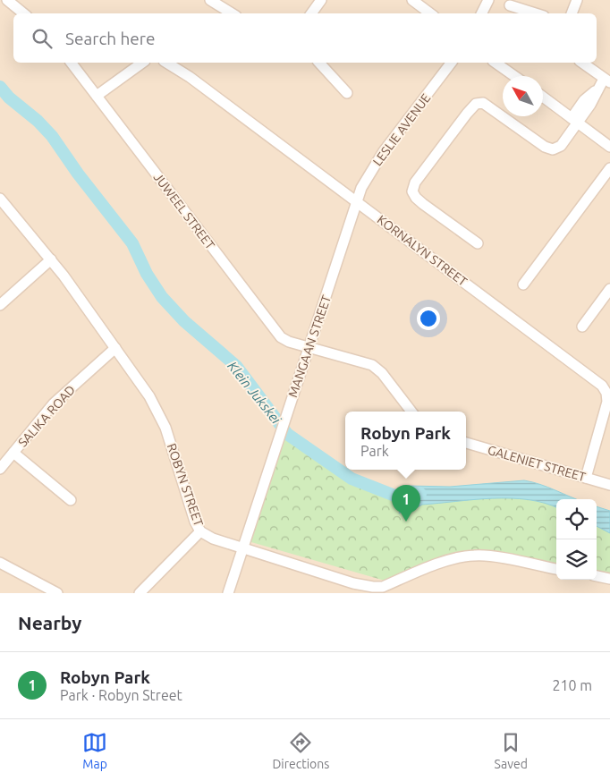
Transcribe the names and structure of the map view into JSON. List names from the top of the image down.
{
  "streets": {
    "street": [
      "LESLIE AVENUE",
      "JUWEEL STREET",
      "KORNALYN STREET",
      "MANGAAN STREET",
      "SALIKA ROAD",
      "GALENIET STREET",
      "ROBYN STREET"
    ]
  },
  "crossings": [
    ["LESLIE AVENUE", "KORNALYN STREET"],
    ["LESLIE AVENUE", "MANGAAN STREET"],
    ["JUWEEL STREET", "MANGAAN STREET"],
    ["KORNALYN STREET", "MANGAAN STREET"],
    ["KORNALYN STREET", "GALENIET STREET"],
    ["MANGAAN STREET", "ROBYN STREET"],
    ["SALIKA ROAD", "ROBYN STREET"]
  ],
  "water": ["Klein Jukskei"],
  "north": "top left",
  "page": {
    "search": "Search here",
    "popup": ["Robyn Park", "Park"],
    "pins": "1",
    "heading": "Nearby",
    "list": [
      {
        "mark": "1",
        "name": "Robyn Park",
        "note": "Park · Robyn Street",
        "value": "210 m"
      }
    ],
    "nav": ["Map", "Directions", "Saved"]
  }
}
